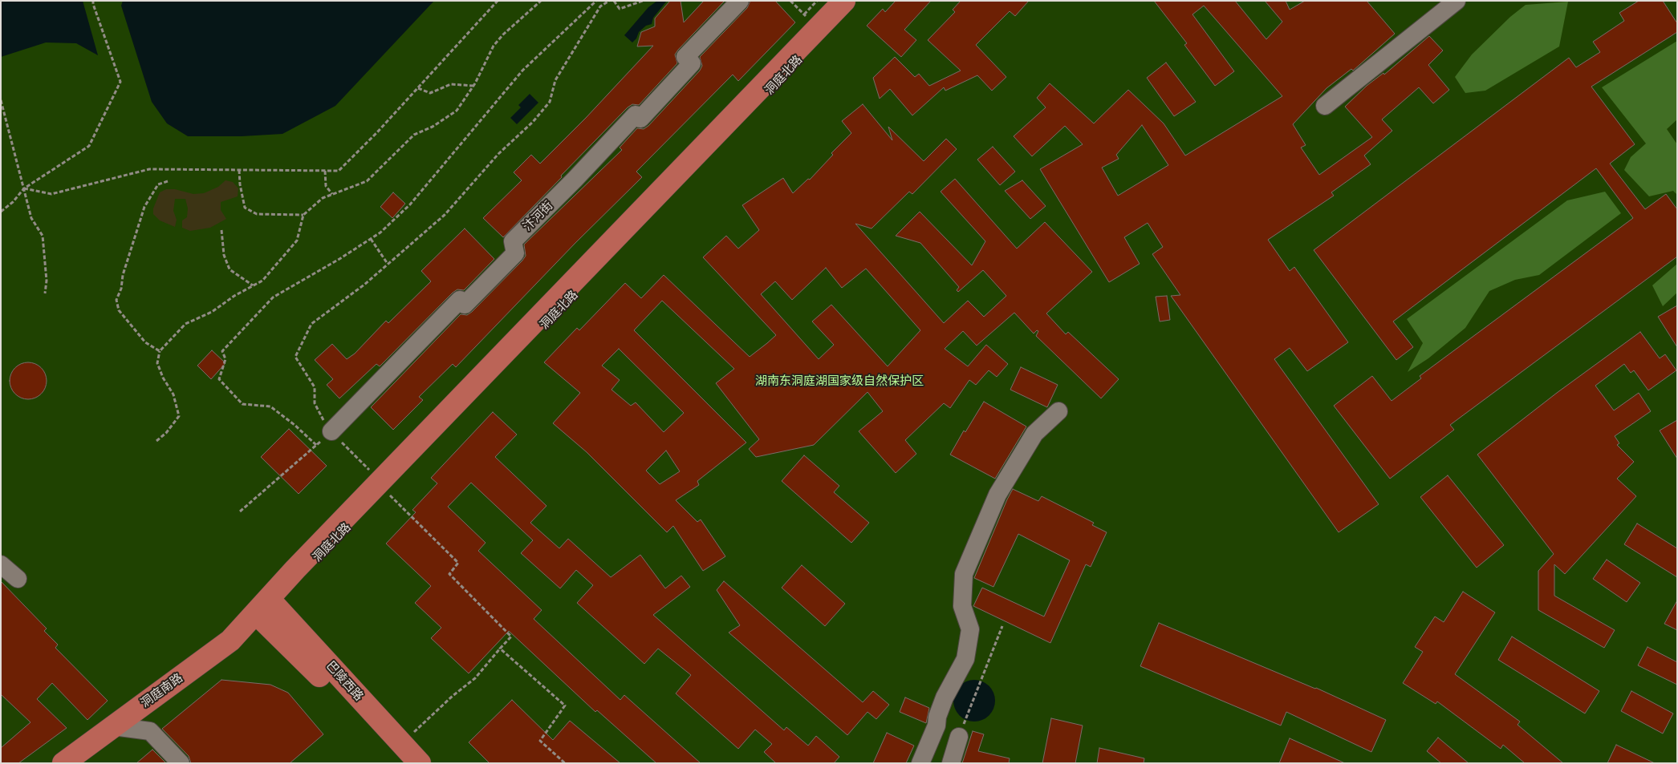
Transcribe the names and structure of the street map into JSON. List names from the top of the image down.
{
  "streets": {
    "main road": ["洞庭北路", "巴陵西路", "洞庭南路"],
    "street": ["汴河街"]
  },
  "crossings": [
    ["洞庭北路", "巴陵西路"],
    ["洞庭北路", "洞庭南路"],
    ["巴陵西路", "洞庭南路"]
  ],
  "parks": ["湖南东洞庭湖国家级自然保护区"]
}
